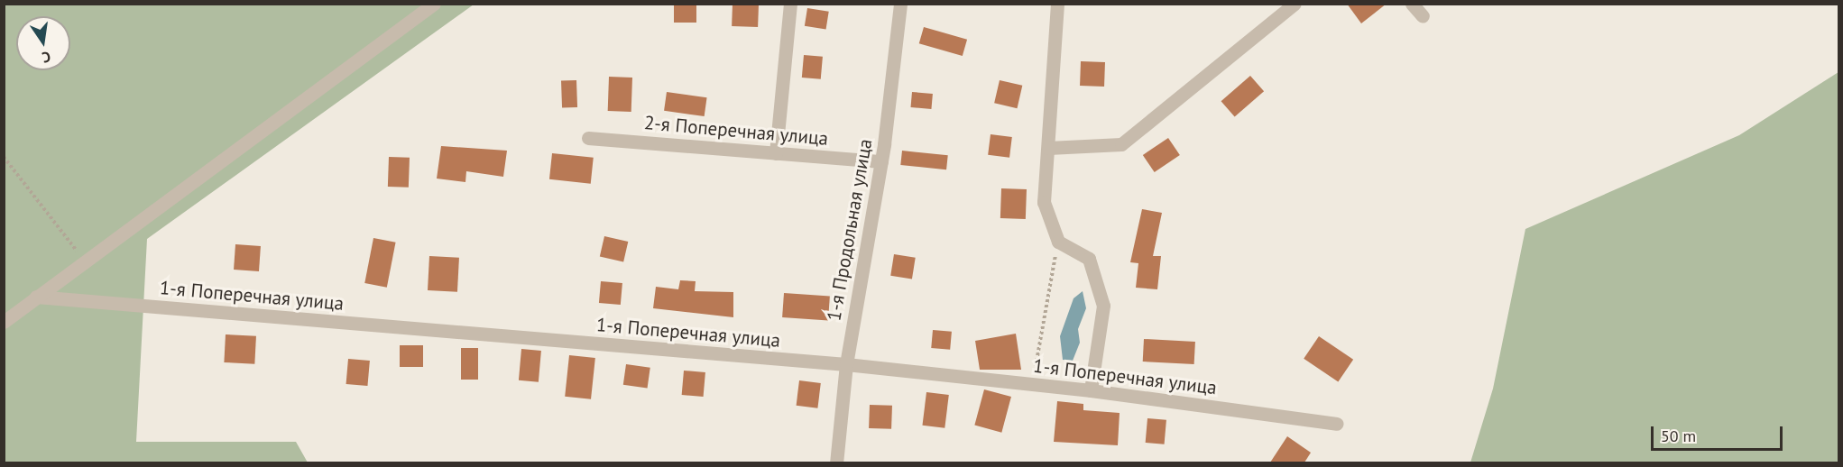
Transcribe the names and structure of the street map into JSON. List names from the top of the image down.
{
  "streets": {
    "street": ["2-я Поперечная улица", "1-я Продольная улица", "1-я Поперечная улица"]
  },
  "crossings": [
    ["2-я Поперечная улица", "1-я Продольная улица"],
    ["1-я Продольная улица", "1-я Поперечная улица"]
  ],
  "scale_bar": "50 m",
  "north": "bottom"
}
